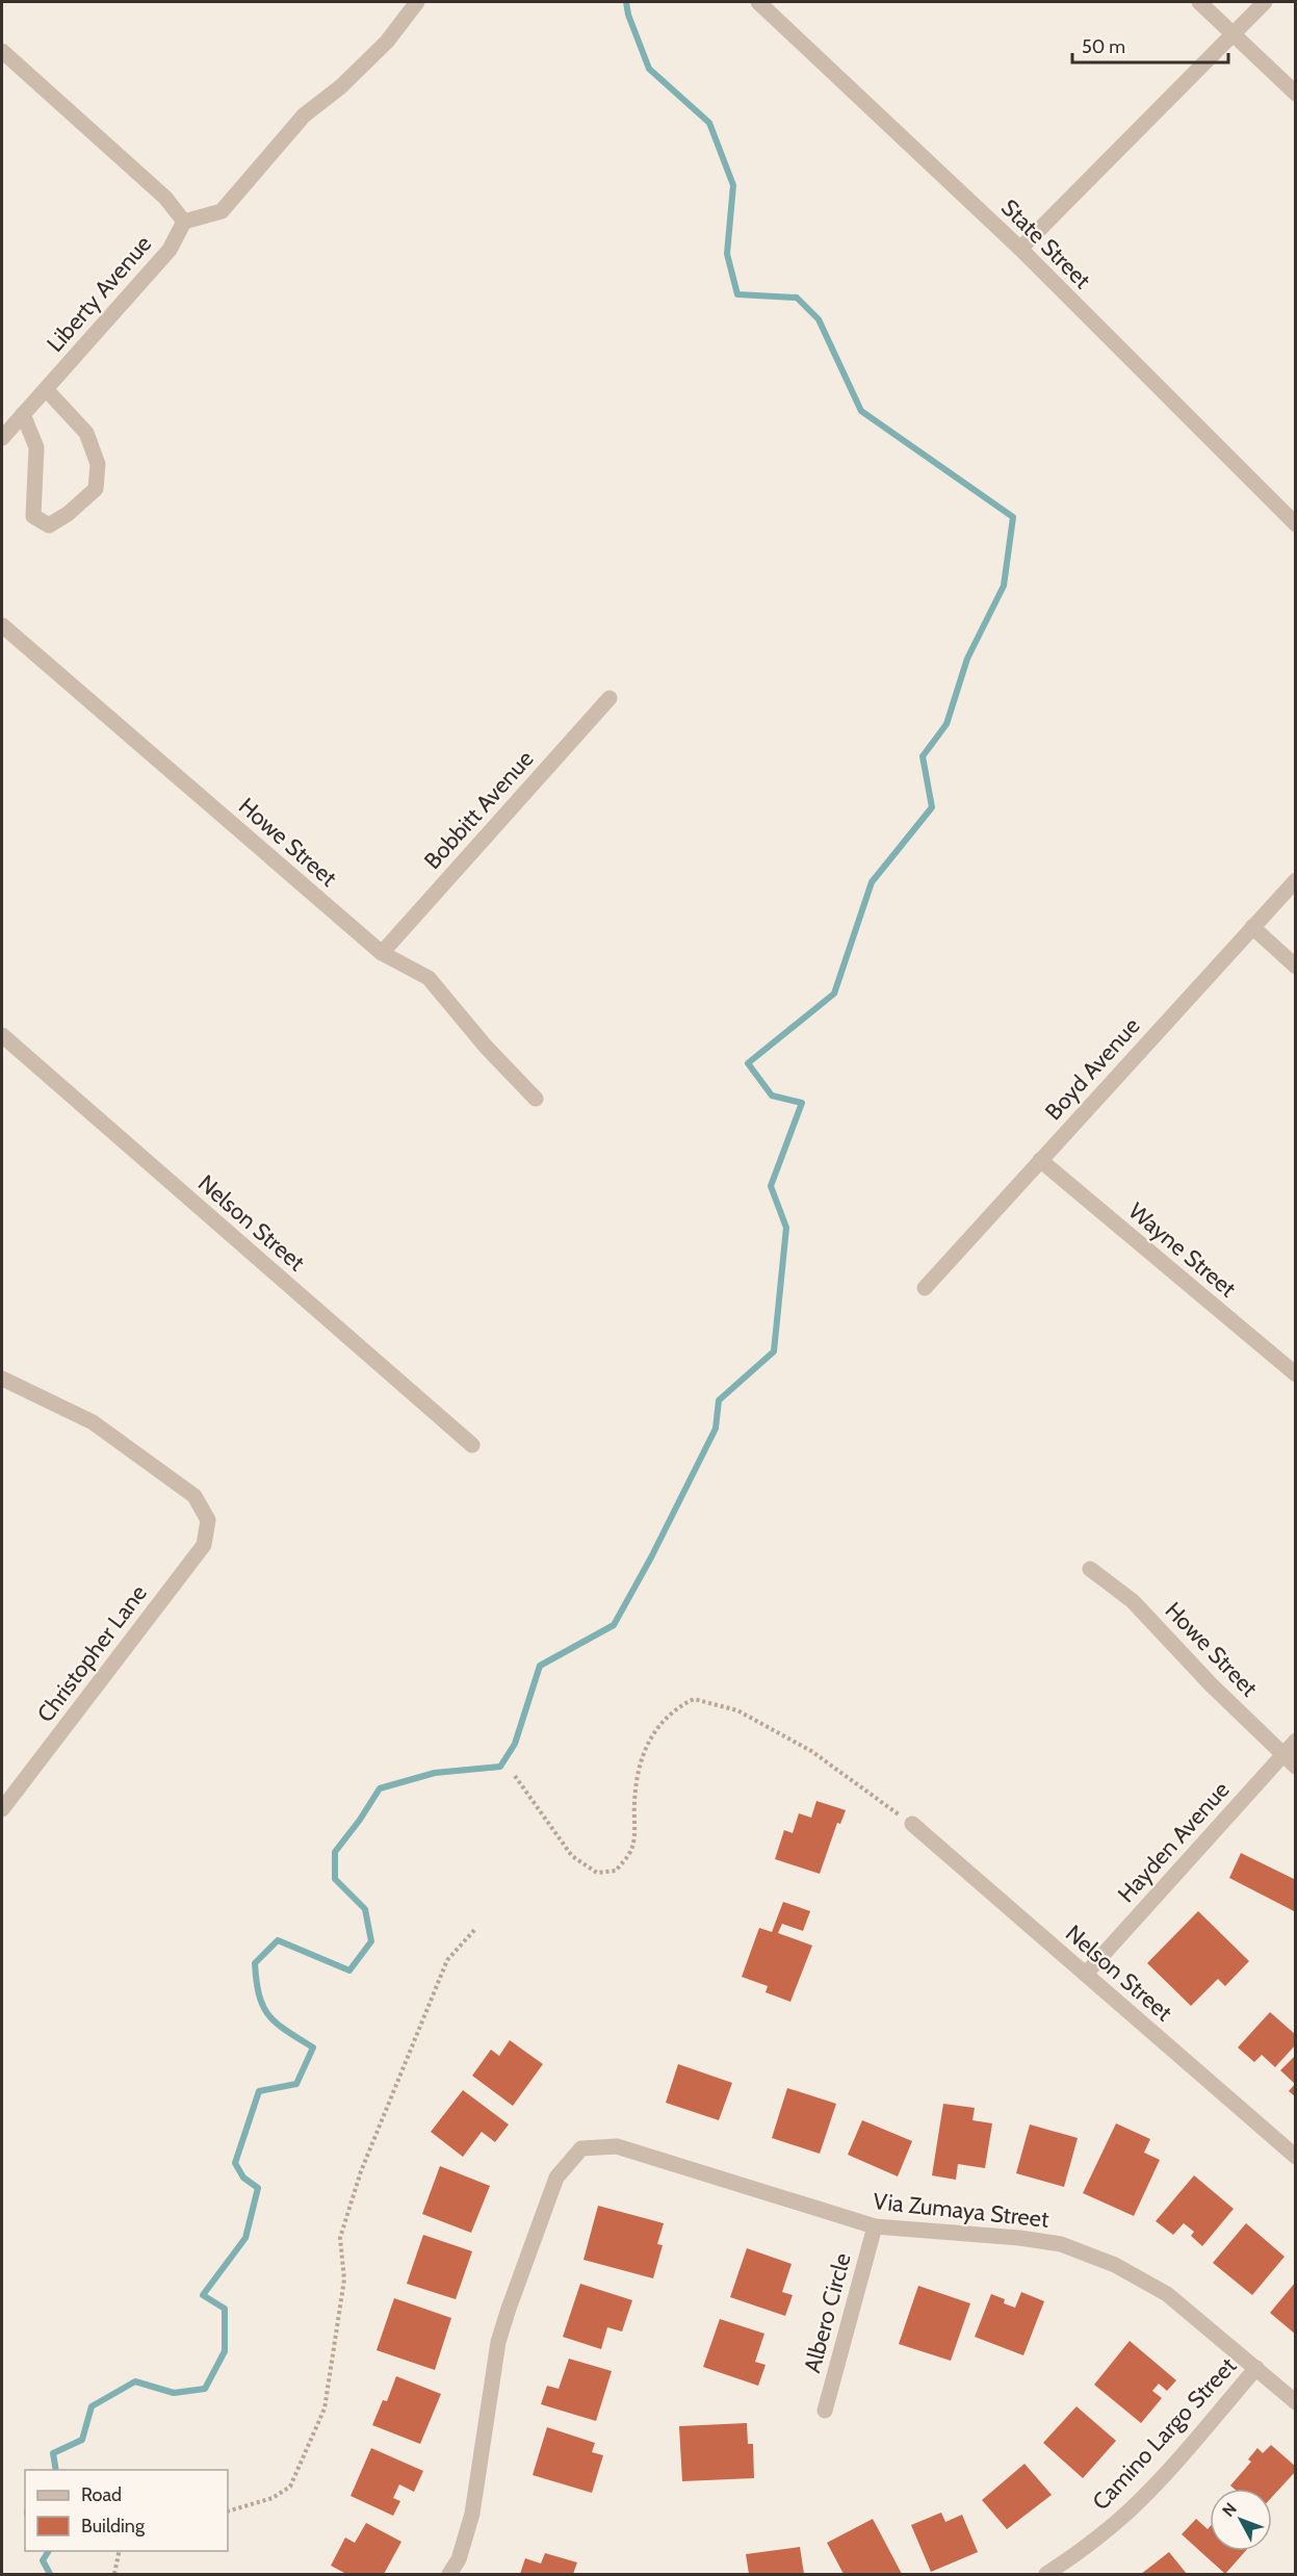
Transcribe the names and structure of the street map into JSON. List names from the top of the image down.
{
  "streets": {
    "street": [
      "State Street",
      "Liberty Avenue",
      "Bobbitt Avenue",
      "Howe Street",
      "Boyd Avenue",
      "Nelson Street",
      "Wayne Street",
      "Christopher Lane",
      "Hayden Avenue",
      "Via Zumaya Street",
      "Albero Circle",
      "Camino Largo Street"
    ]
  },
  "crossings": [
    ["Bobbitt Avenue", "Howe Street"],
    ["Howe Street", "Hayden Avenue"],
    ["Boyd Avenue", "Wayne Street"],
    ["Nelson Street", "Hayden Avenue"],
    ["Via Zumaya Street", "Albero Circle"],
    ["Via Zumaya Street", "Camino Largo Street"]
  ],
  "legend": ["Road", "Building"],
  "scale_bar": "50 m",
  "north": "top left"
}
